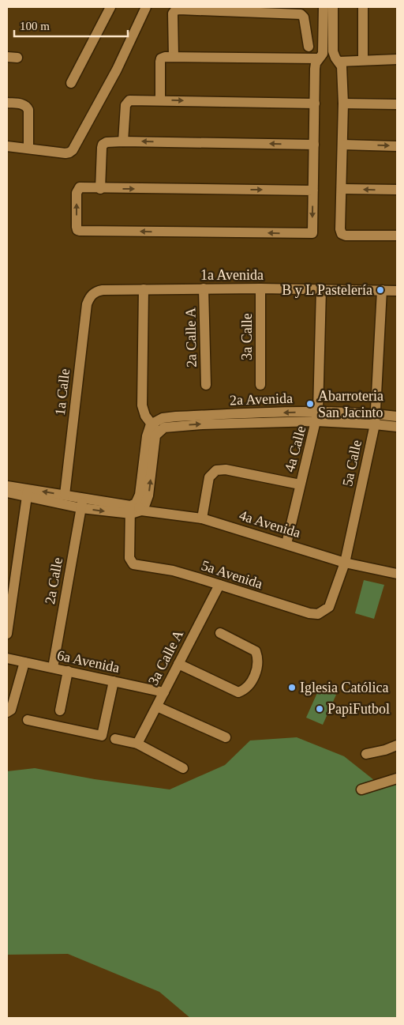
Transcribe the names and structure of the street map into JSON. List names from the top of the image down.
{
  "streets": {
    "street": [
      "1a Avenida",
      "3a Calle",
      "2a Calle A",
      "1a Calle",
      "2a Avenida",
      "4a Calle",
      "5a Calle",
      "4a Avenida",
      "5a Avenida",
      "2a Calle",
      "3a Calle A",
      "6a Avenida"
    ]
  },
  "crossings": [
    ["1a Avenida", "3a Calle"],
    ["1a Avenida", "2a Calle A"],
    ["1a Avenida", "1a Calle"],
    ["1a Avenida", "4a Calle"],
    ["1a Avenida", "5a Calle"],
    ["1a Calle", "4a Avenida"],
    ["2a Avenida", "4a Calle"],
    ["2a Avenida", "5a Calle"],
    ["4a Calle", "4a Avenida"],
    ["5a Calle", "4a Avenida"],
    ["5a Calle", "5a Avenida"],
    ["4a Avenida", "5a Avenida"],
    ["4a Avenida", "2a Calle"],
    ["5a Avenida", "3a Calle A"],
    ["2a Calle", "6a Avenida"],
    ["3a Calle A", "6a Avenida"]
  ],
  "places": [
    "B y L Pastelería",
    "Abarroteria San Jacinto",
    "Iglesia Católica",
    "PapiFutbol"
  ],
  "scale_bar": "100 m"
}
